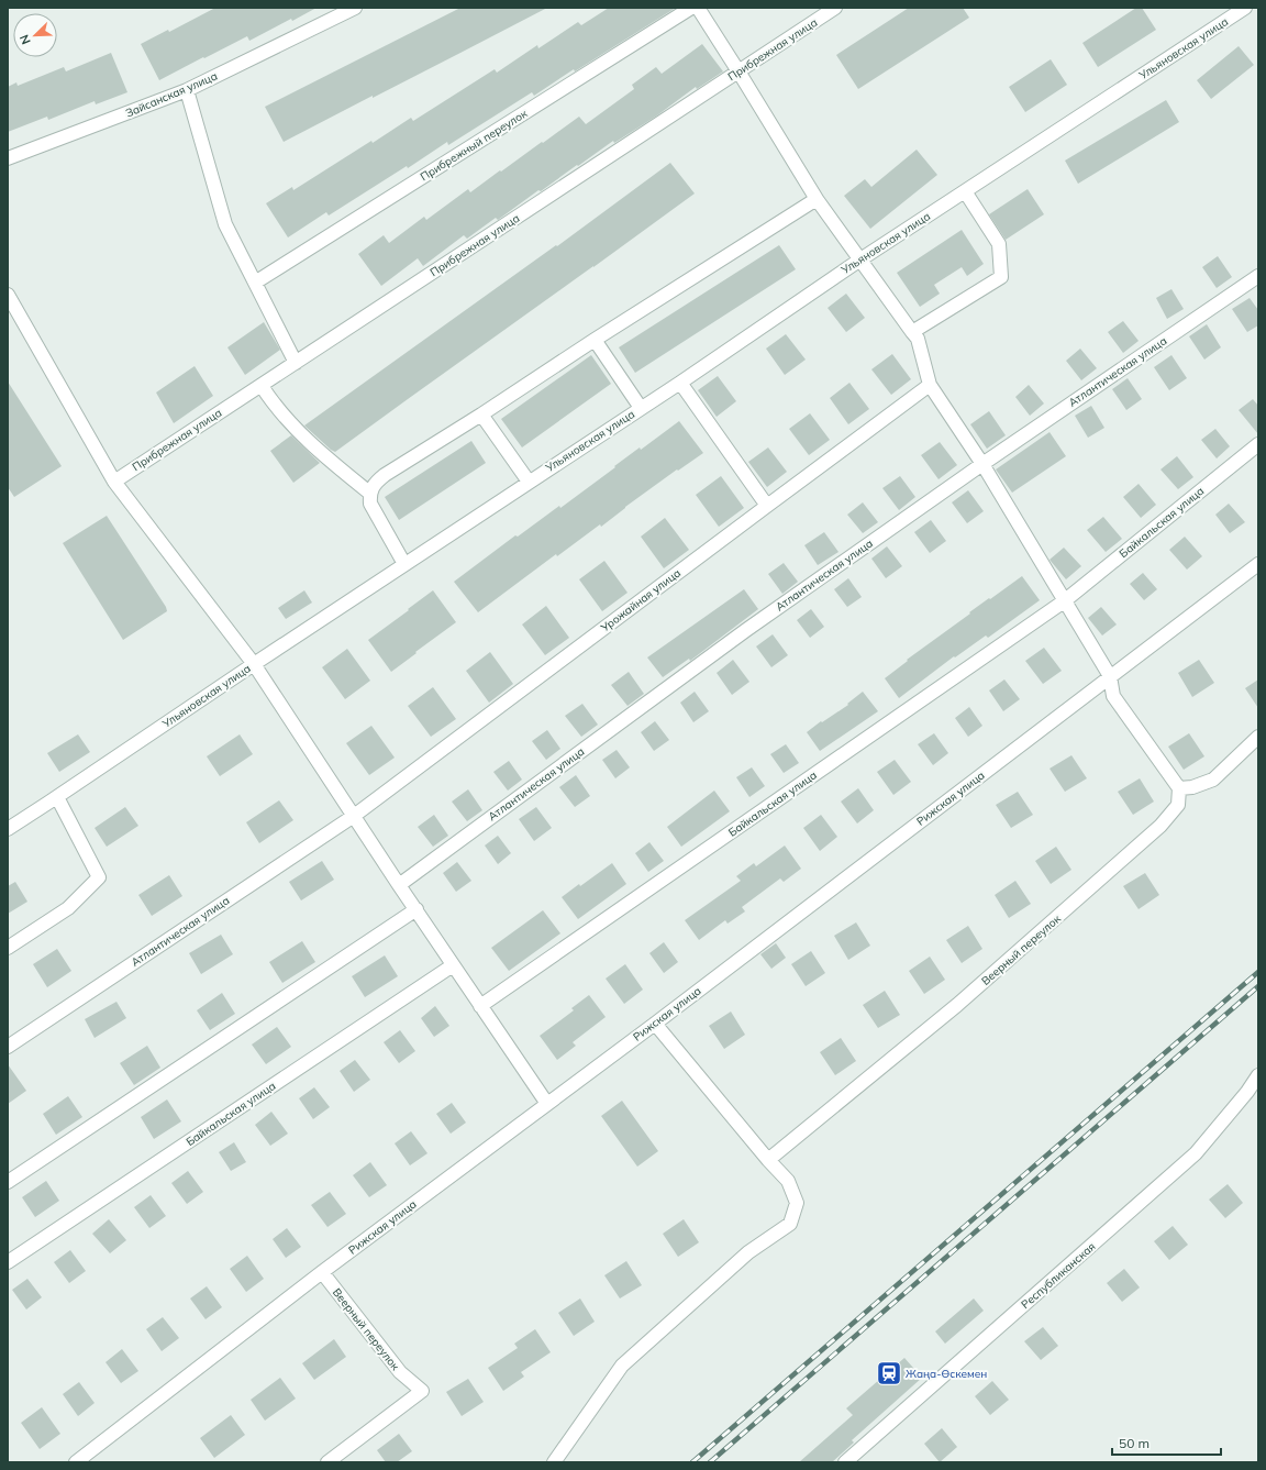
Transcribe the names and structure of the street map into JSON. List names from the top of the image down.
{
  "streets": {
    "street": [
      "Ульяновская улица",
      "Прибрежная улица",
      "Зайсанская улица",
      "Прибрежный переулок",
      "Атлантическая улица",
      "Байкальская улица",
      "Урожайная улица",
      "Рижская улица",
      "Веерный переулок",
      "Республиканская"
    ]
  },
  "crossings": [
    ["Атлантическая улица", "Урожайная улица"],
    ["Рижская улица", "Веерный переулок"]
  ],
  "places": {
    "station": ["Жаңа-Өскемен"]
  },
  "scale_bar": "50 m",
  "north": "bottom left"
}
